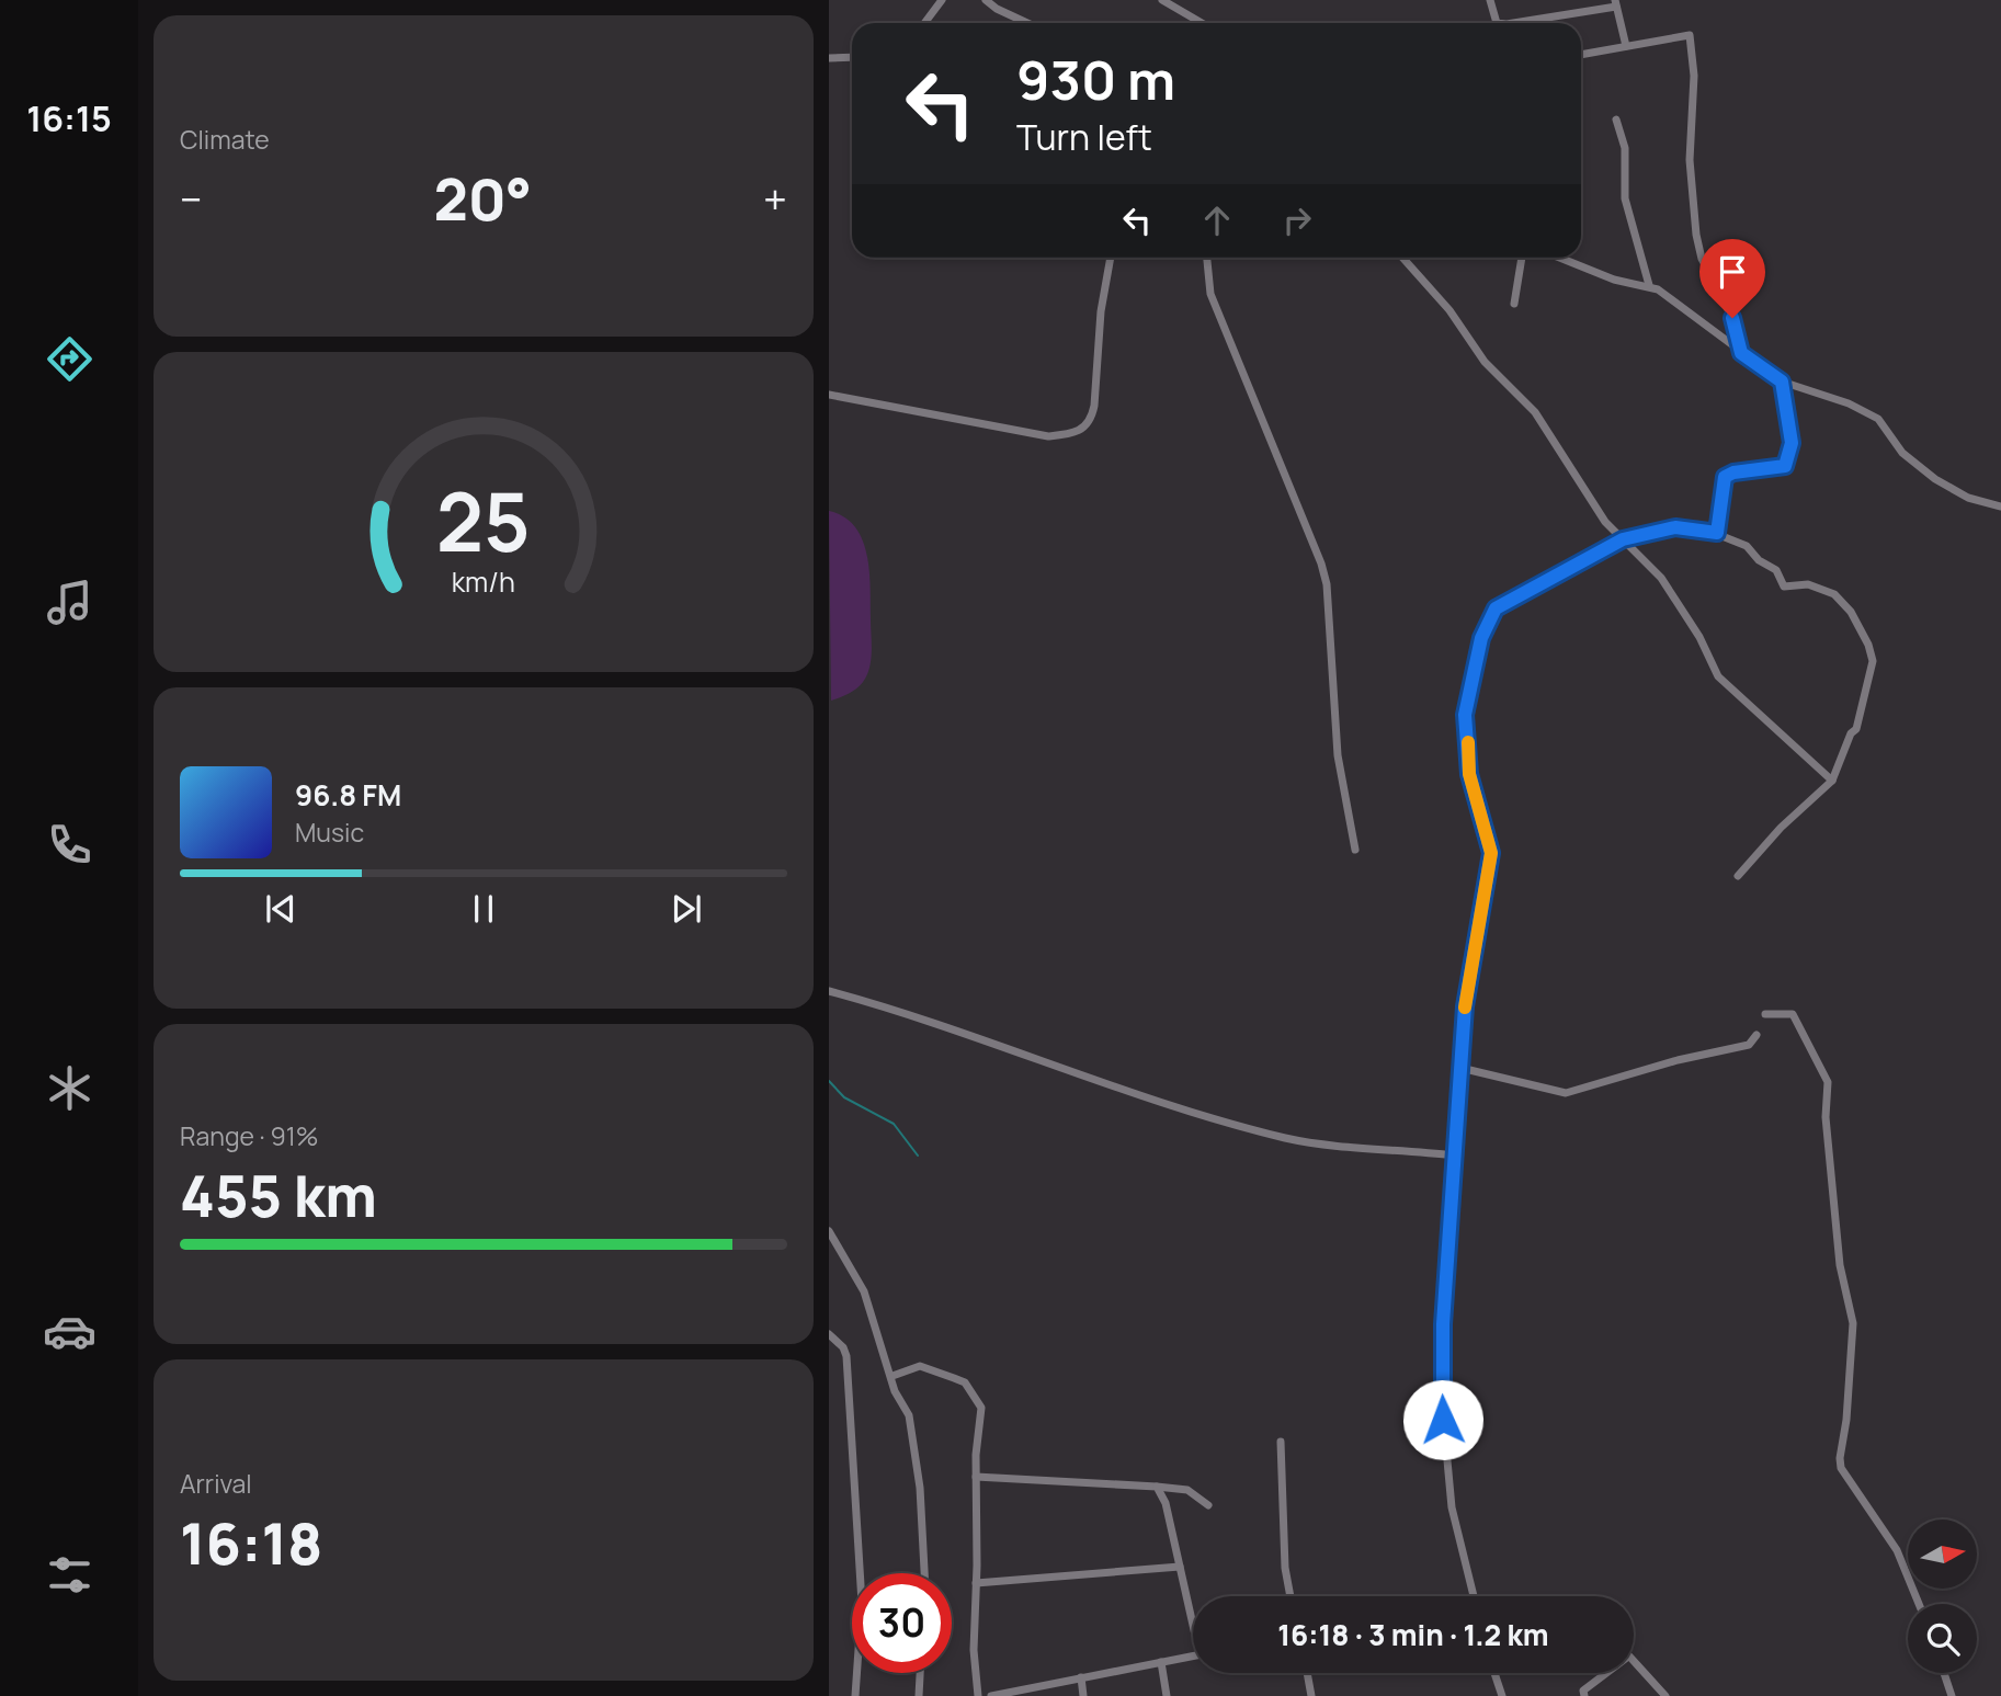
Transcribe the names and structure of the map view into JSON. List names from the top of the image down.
{
  "north": "right",
  "page": {
    "tabs": "16:15",
    "tile": [
      "Climate",
      ["Range · 91%", "455 km"],
      ["Arrival", "16:18"]
    ],
    "turn": ["930 m", "Turn left"],
    "heat": ["−", "20°", "+"],
    "song": ["96.8 FM", "Music"],
    "limit": "30",
    "trip": "16:18 · 3 min · 1.2 km",
    "gauge": ["25", "km/h"]
  }
}
